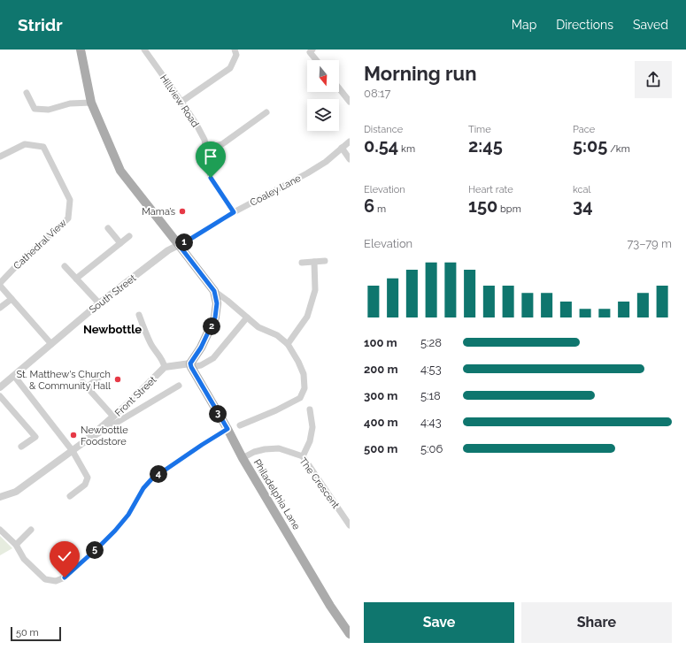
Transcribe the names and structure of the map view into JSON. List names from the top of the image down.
{
  "streets": {
    "main road": ["Philadelphia Lane"],
    "street": [
      "Hillview Road",
      "Coaley Lane",
      "Cathedral View",
      "South Street",
      "Front Street",
      "The Crescent"
    ]
  },
  "crossings": [
    ["Hillview Road", "Coaley Lane"],
    ["Coaley Lane", "South Street"],
    ["Front Street", "Philadelphia Lane"],
    ["The Crescent", "Philadelphia Lane"]
  ],
  "districts": ["Newbottle"],
  "places": ["Mama’s", "St. Matthew's Church & Community Hall", "Newbottle Foodstore"],
  "scale_bar": "50 m",
  "north": "bottom",
  "page": {
    "header": "Stridr",
    "nav": ["Map", "Directions", "Saved"],
    "heading": ["Morning run", "08:17"],
    "stats": [
      ["Distance", "0.54 km"],
      ["Time", "2:45"],
      ["Pace", "5:05 /km"],
      ["Elevation", "6 m"],
      ["Heart rate", "150 bpm"],
      ["kcal", "34"]
    ],
    "chart": ["Elevation", "73–79 m"],
    "pins": [
      "1",
      "2",
      "3",
      "4",
      "5"
    ],
    "list": [
      {
        "name": "100 m",
        "note": "5:28"
      },
      {
        "name": "200 m",
        "note": "4:53"
      },
      {
        "name": "300 m",
        "note": "5:18"
      },
      {
        "name": "400 m",
        "note": "4:43"
      },
      {
        "name": "500 m",
        "note": "5:06"
      }
    ],
    "buttons": ["Save", "Share"],
    "scale": "50 m"
  }
}
